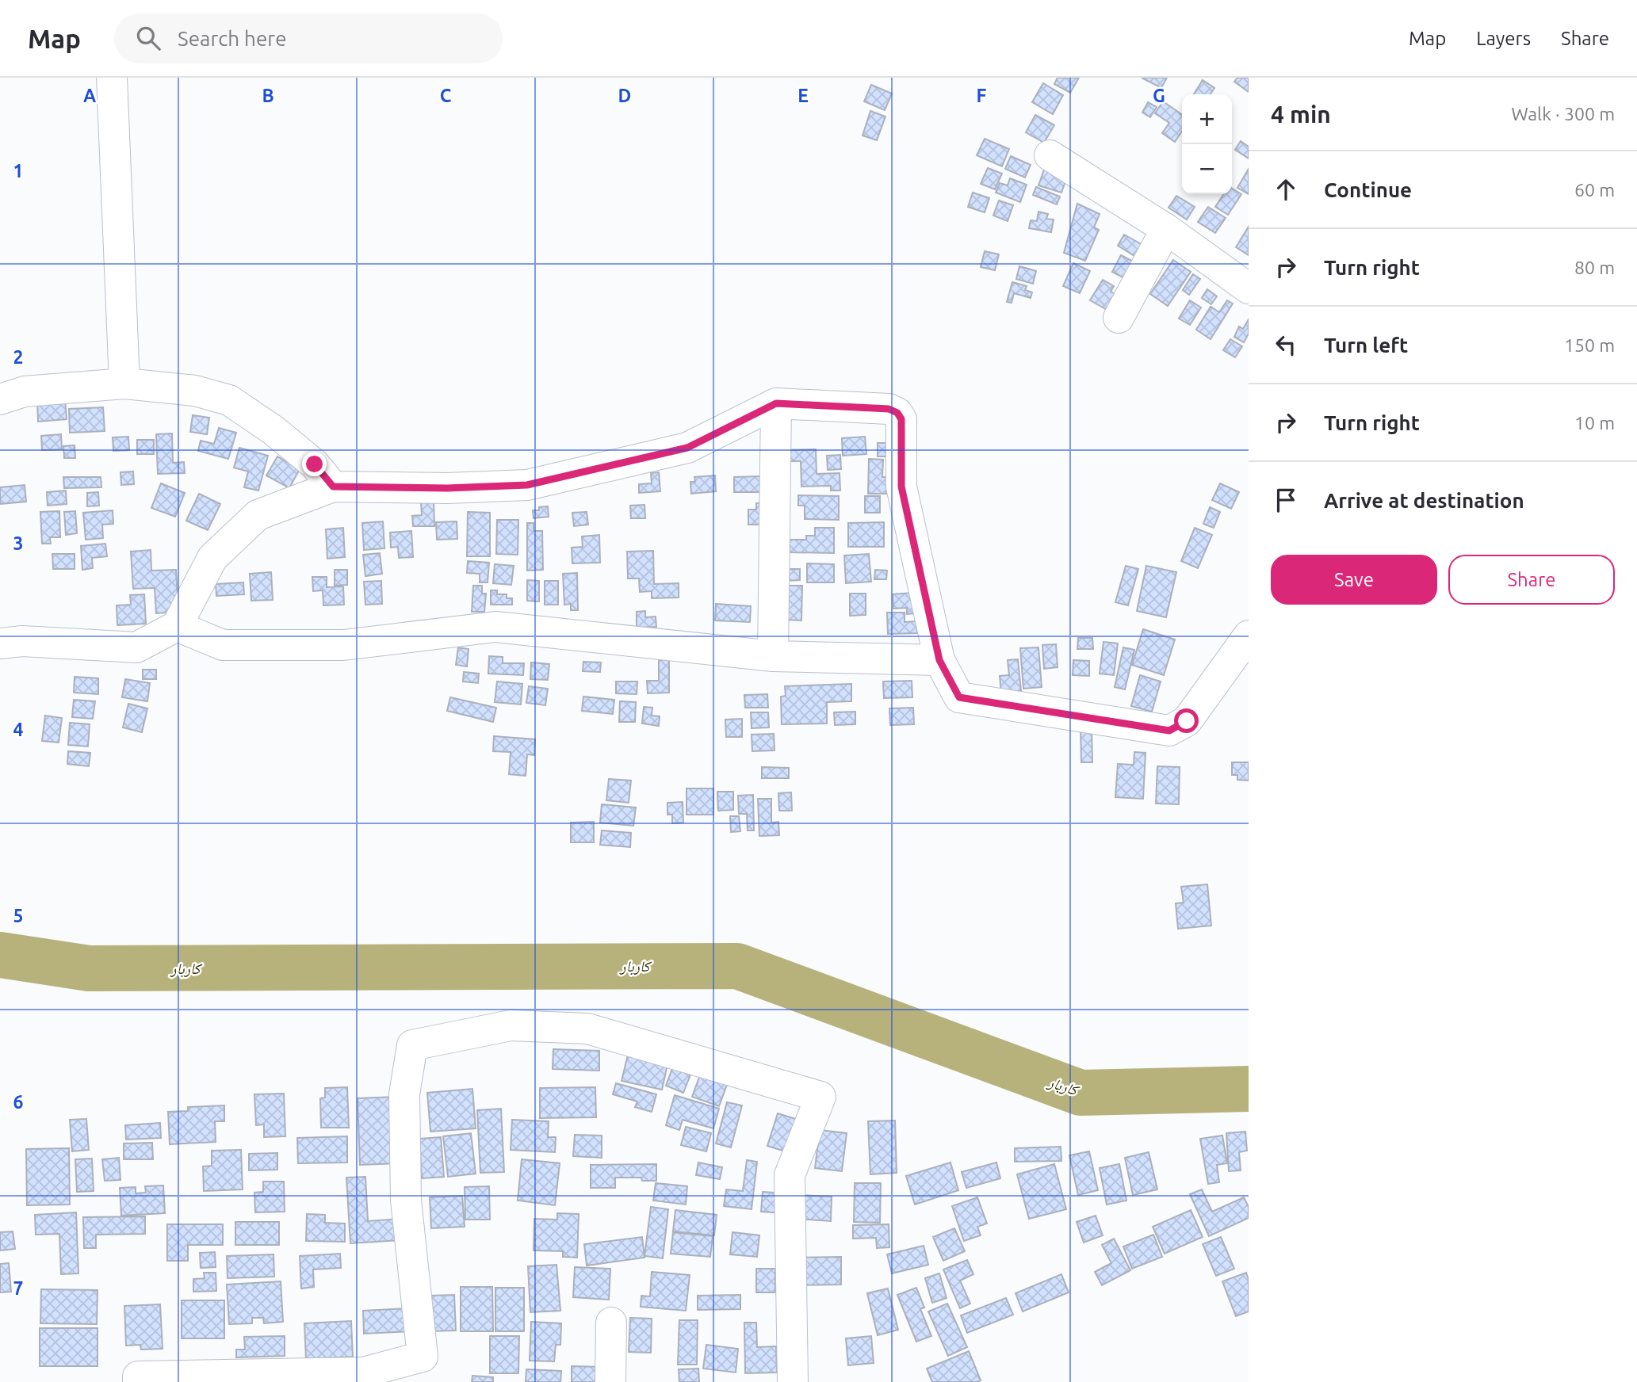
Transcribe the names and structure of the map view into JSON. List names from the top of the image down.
{
  "water": ["کاربار"],
  "page": {
    "header": "Map",
    "search": "Search here",
    "nav": ["Map", "Layers", "Share"],
    "heading": ["4 min", "Walk · 300 m"],
    "map_buttons": ["+", "−"],
    "list": [
      ["Continue", "60 m"],
      ["Turn right", "80 m"],
      ["Turn left", "150 m"],
      ["Turn right", "10 m"],
      "Arrive at destination"
    ],
    "buttons": ["Save", "Share"]
  },
  "grid": {
    "columns": [
      "A",
      "B",
      "C",
      "D",
      "E",
      "F",
      "G"
    ],
    "rows": [
      "1",
      "2",
      "3",
      "4",
      "5",
      "6",
      "7"
    ]
  }
}
